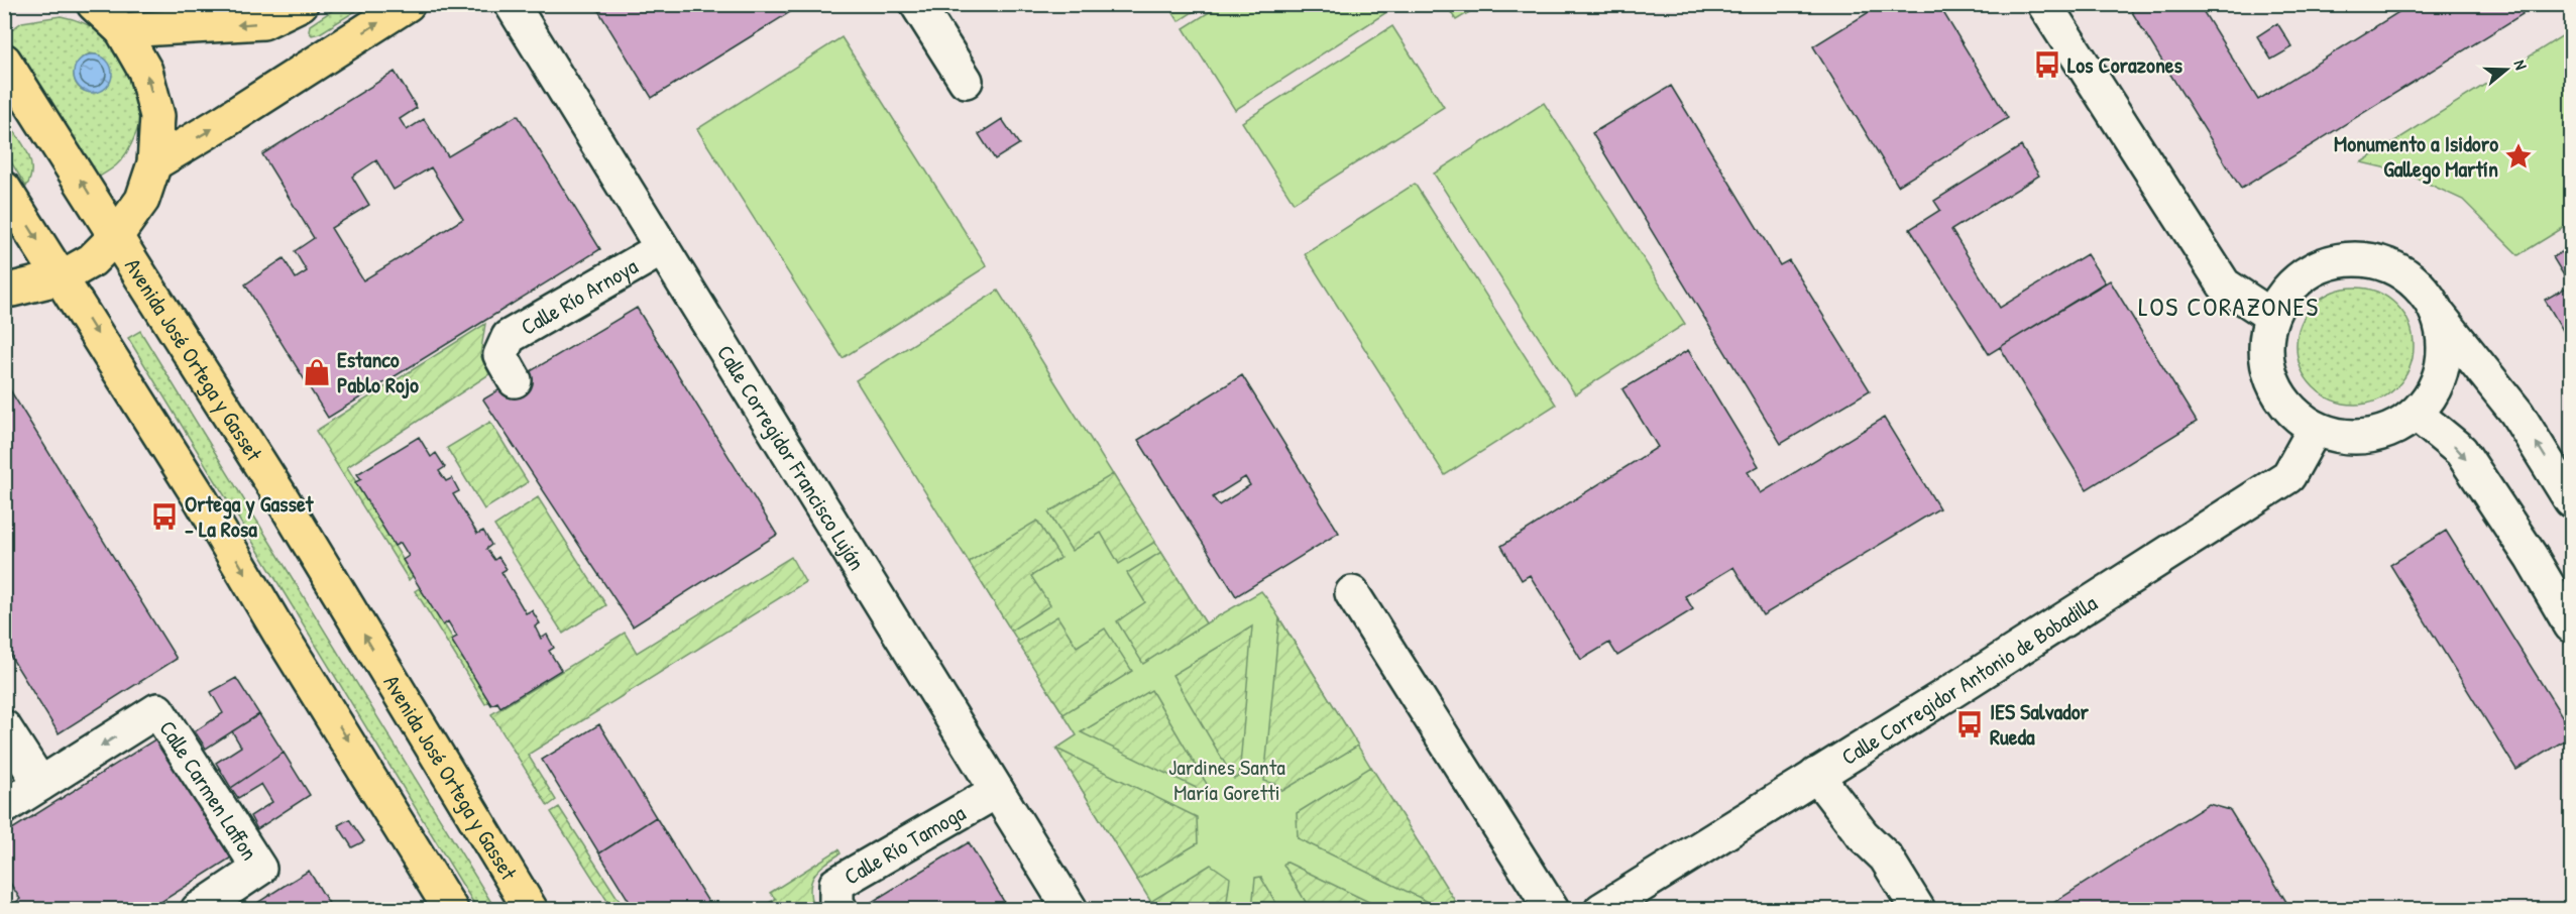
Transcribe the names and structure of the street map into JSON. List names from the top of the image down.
{
  "streets": {
    "main road": ["Avenida José Ortega y Gasset"],
    "street": [
      "Calle Río Arnoya",
      "Calle Corregidor Francisco Luján",
      "Calle Corregidor Antonio de Bobadilla",
      "Calle Carmen Laffon",
      "Calle Río Tamoga"
    ]
  },
  "crossings": [
    ["Calle Río Arnoya", "Calle Corregidor Francisco Luján"],
    ["Calle Corregidor Francisco Luján", "Calle Río Tamoga"]
  ],
  "districts": ["LOS CORAZONES"],
  "parks": ["Jardines Santa María Goretti"],
  "places": {
    "bus stop": ["Los Corazones", "Ortega y Gasset - La Rosa", "IES Salvador Rueda"],
    "place": ["Monumento a Isidoro Gallego Martín"],
    "shop": ["Estanco Pablo Rojo"]
  },
  "north": "right"
}
